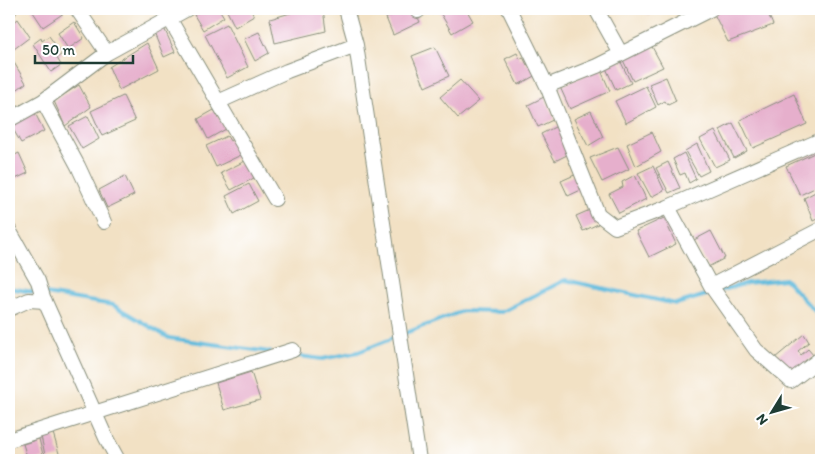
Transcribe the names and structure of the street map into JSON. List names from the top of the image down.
{
  "scale_bar": "50 m",
  "north": "bottom left"
}
